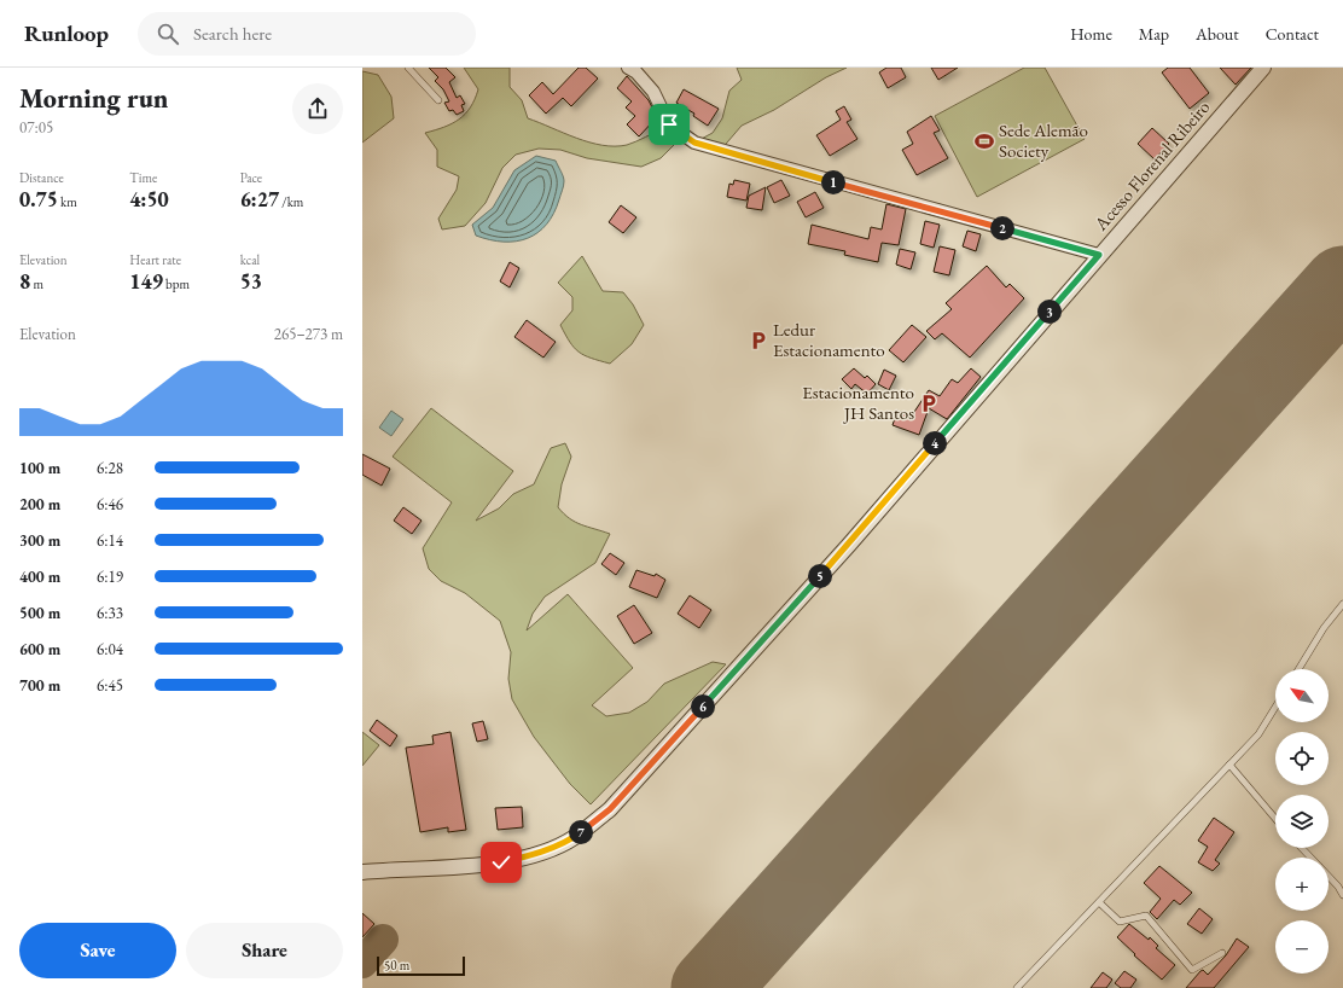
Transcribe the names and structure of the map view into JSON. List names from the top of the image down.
{
  "streets": {
    "street": ["Acesso Florenal Ribeiro"]
  },
  "places": {
    "sports": ["Sede Alemão Society"],
    "parking": ["Ledur Estacionamento", "Estacionamento JH Santos"]
  },
  "scale_bar": "50 m",
  "north": "top left",
  "page": {
    "header": "Runloop",
    "search": "Search here",
    "nav": [
      "Home",
      "Map",
      "About",
      "Contact"
    ],
    "heading": ["Morning run", "07:05"],
    "stats": [
      ["Distance", "0.75 km"],
      ["Time", "4:50"],
      ["Pace", "6:27 /km"],
      ["Elevation", "8 m"],
      ["Heart rate", "149 bpm"],
      ["kcal", "53"]
    ],
    "pins": [
      "1",
      "2",
      "3",
      "4",
      "5",
      "6",
      "7"
    ],
    "chart": ["Elevation", "265–273 m"],
    "list": [
      {
        "name": "100 m",
        "note": "6:28"
      },
      {
        "name": "200 m",
        "note": "6:46"
      },
      {
        "name": "300 m",
        "note": "6:14"
      },
      {
        "name": "400 m",
        "note": "6:19"
      },
      {
        "name": "500 m",
        "note": "6:33"
      },
      {
        "name": "600 m",
        "note": "6:04"
      },
      {
        "name": "700 m",
        "note": "6:45"
      }
    ],
    "map_buttons": ["+", "−"],
    "buttons": ["Save", "Share"],
    "scale": "50 m"
  }
}
